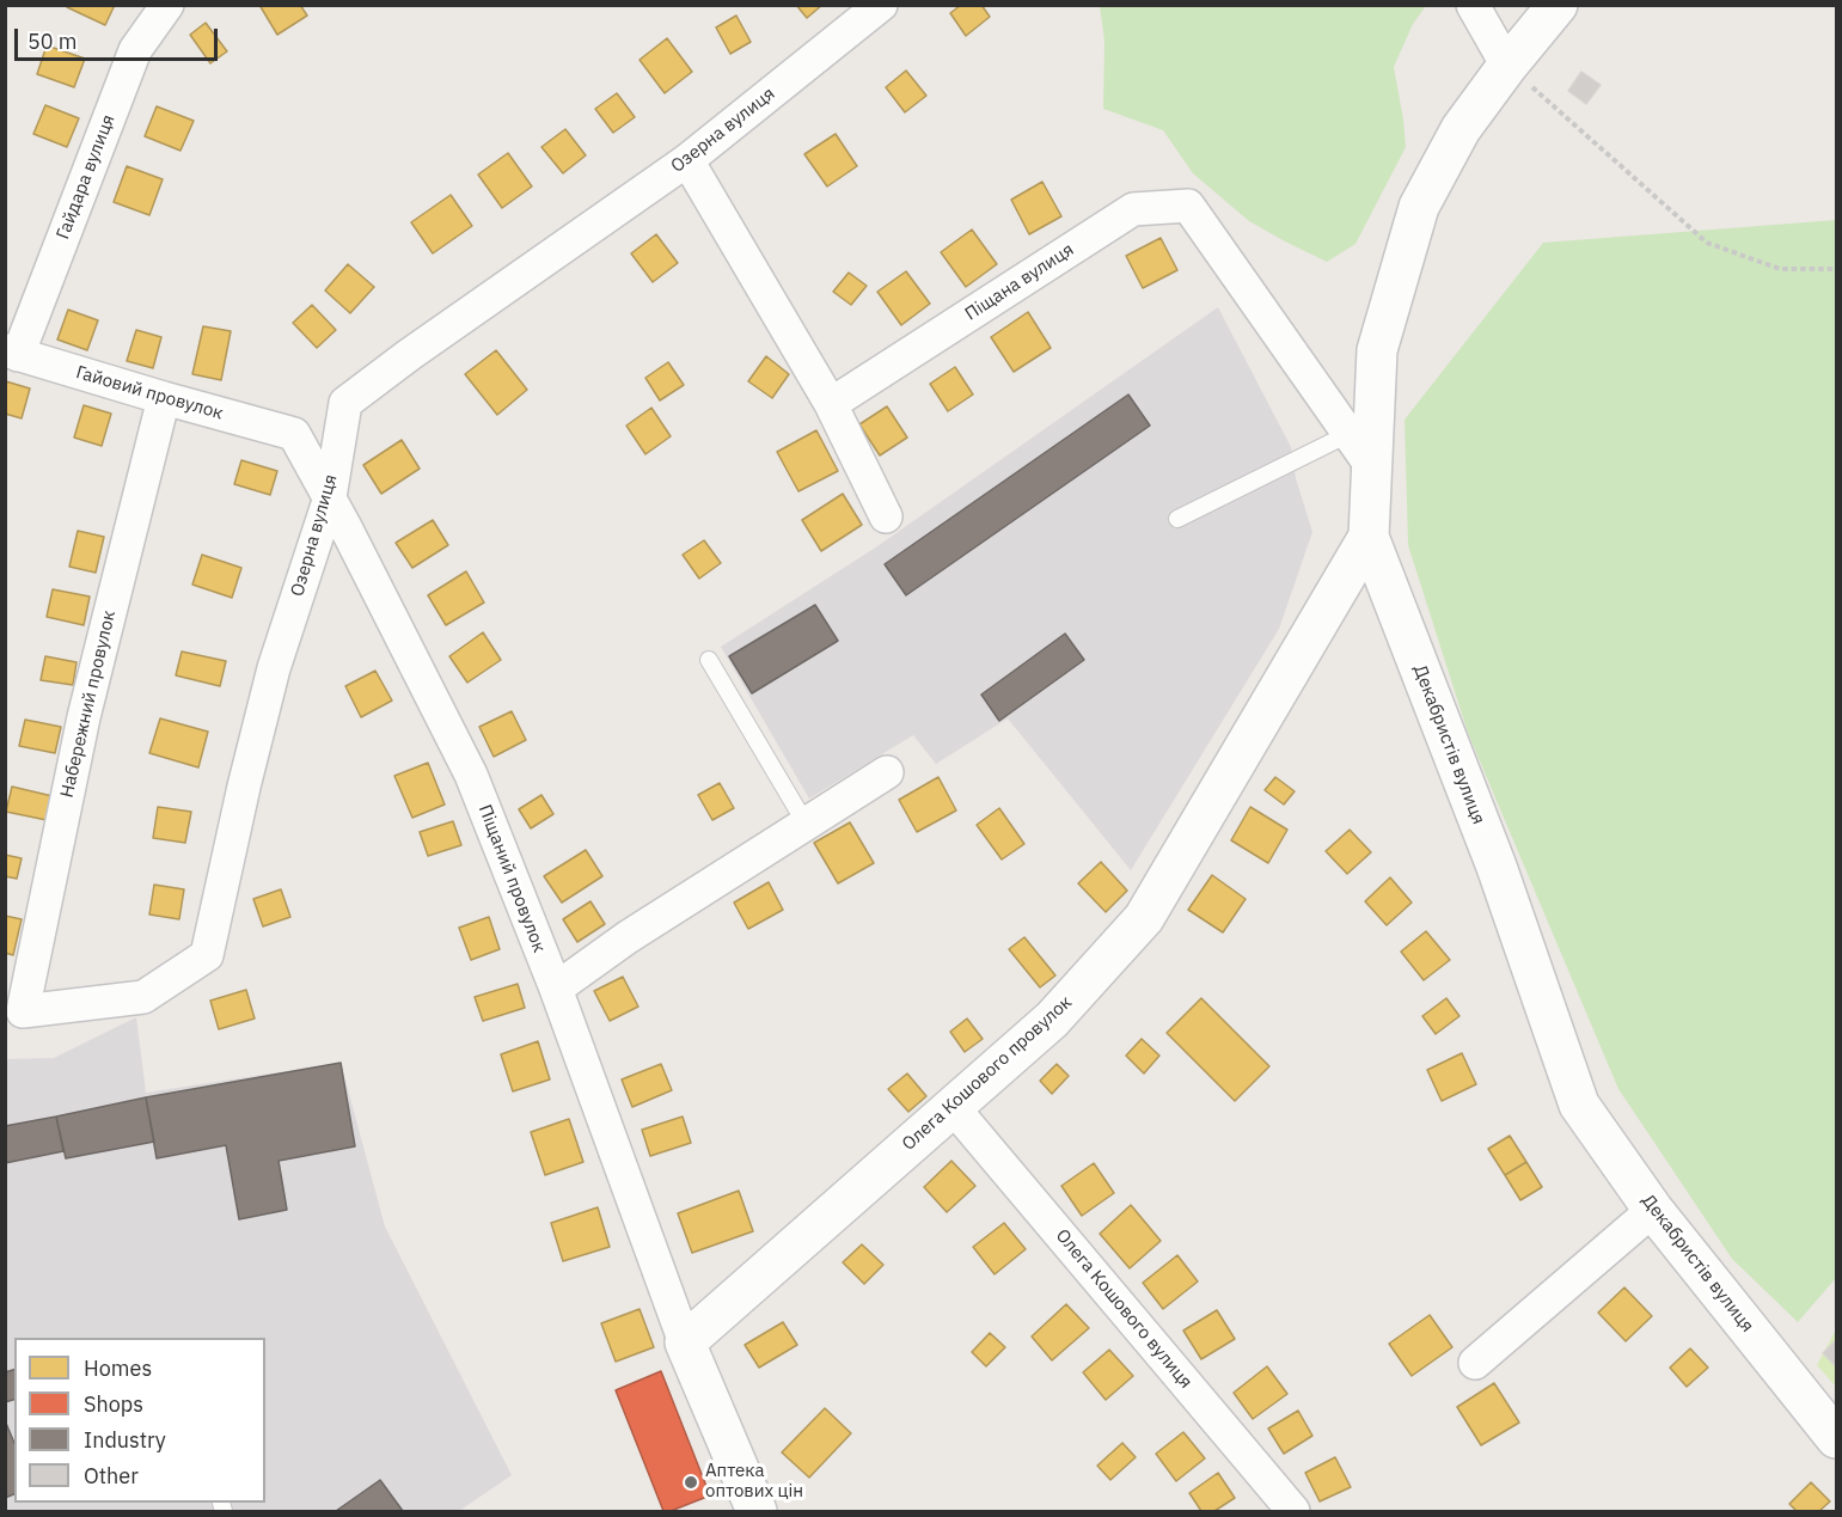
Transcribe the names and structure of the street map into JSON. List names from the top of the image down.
{
  "streets": {
    "street": [
      "Озерна вулиця",
      "Гайдара вулиця",
      "Піщана вулиця",
      "Гайовий провулок",
      "Набережний провулок",
      "Декабристів вулиця",
      "Піщаний провулок",
      "Олега Кошового провулок",
      "Олега Кошового вулиця"
    ]
  },
  "crossings": [
    ["Озерна вулиця", "Набережний провулок"],
    ["Озерна вулиця", "Піщаний провулок"],
    ["Гайдара вулиця", "Гайовий провулок"],
    ["Піщана вулиця", "Декабристів вулиця"],
    ["Гайовий провулок", "Набережний провулок"],
    ["Гайовий провулок", "Піщаний провулок"],
    ["Декабристів вулиця", "Олега Кошового провулок"],
    ["Піщаний провулок", "Олега Кошового провулок"],
    ["Олега Кошового провулок", "Олега Кошового вулиця"]
  ],
  "places": ["Аптека оптових цін"],
  "legend": [
    "Homes",
    "Shops",
    "Industry",
    "Other"
  ],
  "scale_bar": "50 m"
}
